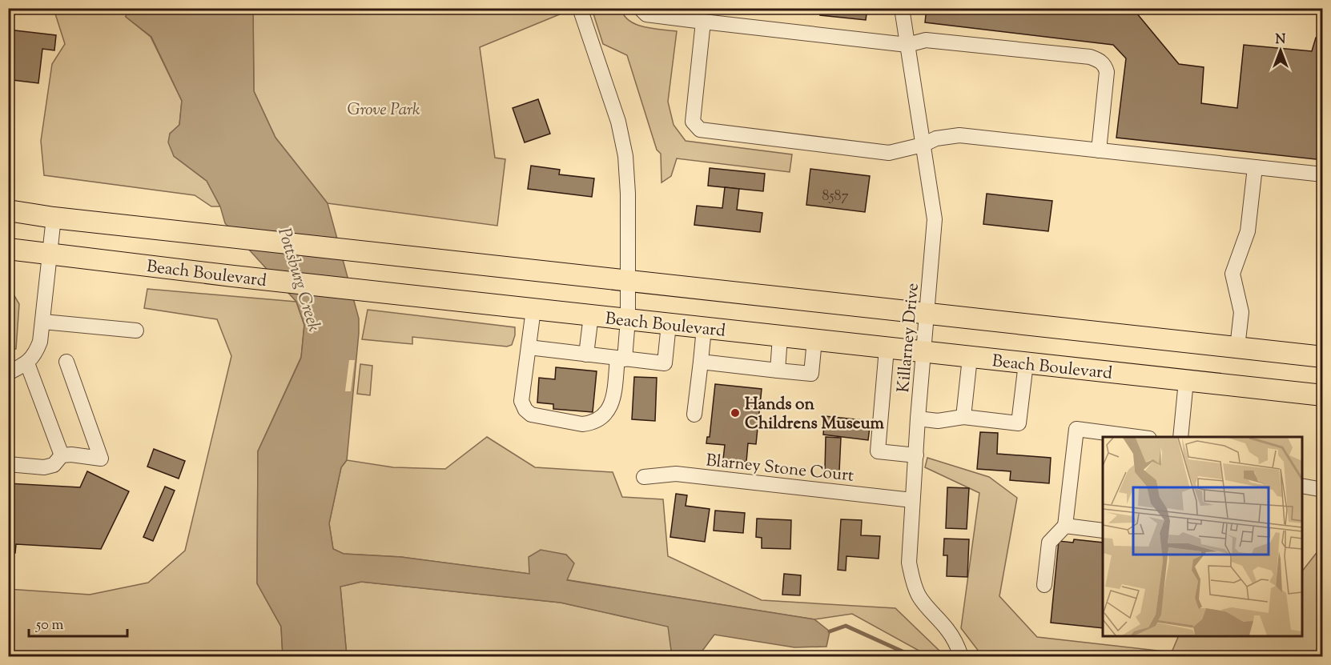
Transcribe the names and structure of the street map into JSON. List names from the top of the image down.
{
  "streets": {
    "highway": ["Beach Boulevard"],
    "street": ["Killarney Drive", "Blarney Stone Court"]
  },
  "crossings": [
    ["Beach Boulevard", "Killarney Drive"],
    ["Killarney Drive", "Blarney Stone Court"]
  ],
  "water": ["Pottsburg Creek"],
  "parks": ["Grove Park"],
  "places": ["Hands on Childrens Museum"],
  "house_numbers": ["8587"],
  "scale_bar": "50 m",
  "north": "top"
}
